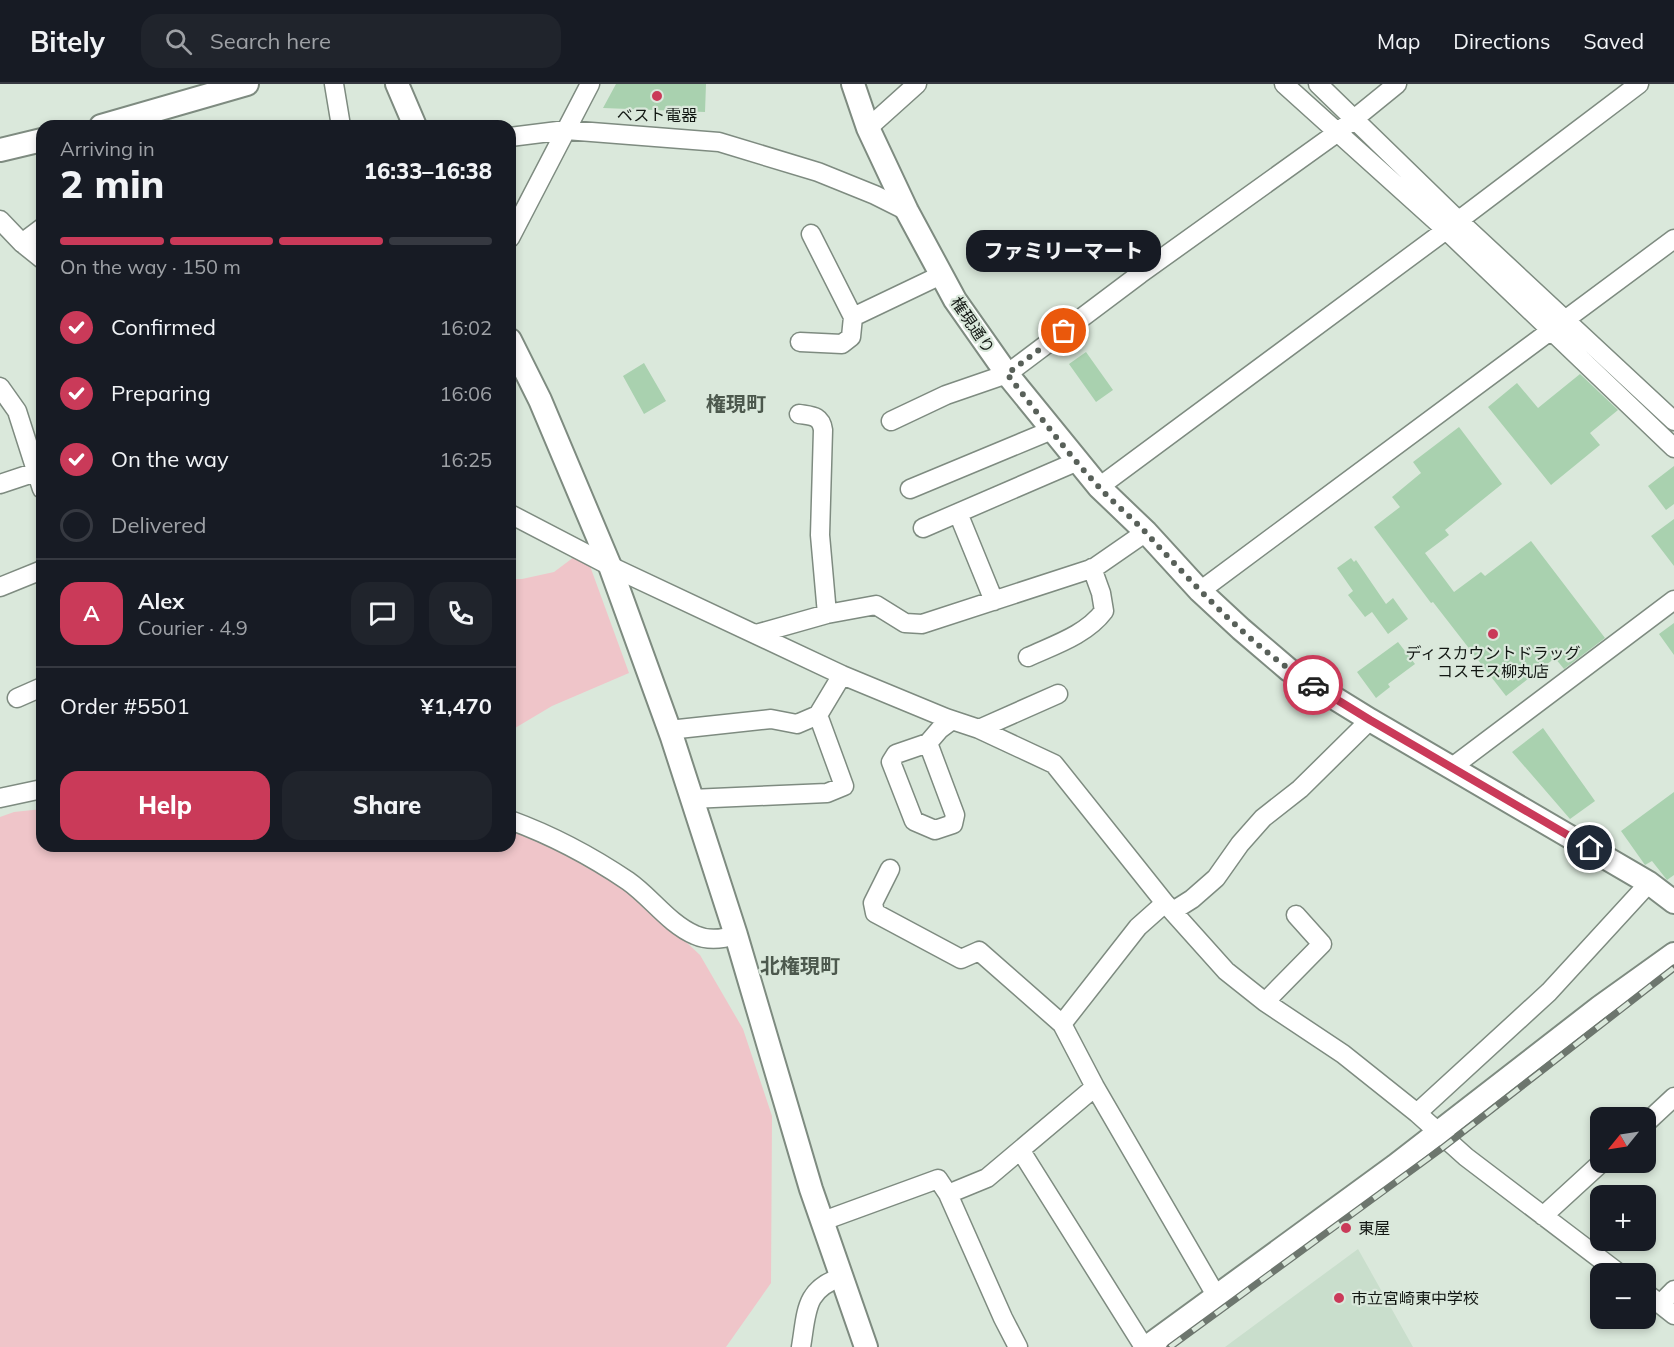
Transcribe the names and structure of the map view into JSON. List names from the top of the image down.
{
  "streets": {
    "street": ["権現通り"]
  },
  "districts": ["権現町", "北権現町"],
  "places": [
    "ベスト電器",
    "ファミリーマート",
    "ディスカウントドラッグ コスモス柳丸店",
    "東屋",
    "市立宮崎東中学校"
  ],
  "north": "bottom left",
  "page": {
    "header": "Bitely",
    "search": "Search here",
    "nav": ["Map", "Directions", "Saved"],
    "heading": ["2 min", "Arriving in", "16:33–16:38"],
    "panel": [
      "Alex",
      "Courier · 4.9",
      "Order #5501",
      "¥1,470"
    ],
    "bar": "On the way · 150 m",
    "bubble": "ファミリーマート",
    "list": [
      ["Confirmed", "16:02"],
      ["Preparing", "16:06"],
      ["On the way", "16:25"],
      "Delivered"
    ],
    "round": "A",
    "buttons": ["Help", "Share"],
    "map_buttons": ["+", "−"]
  }
}
